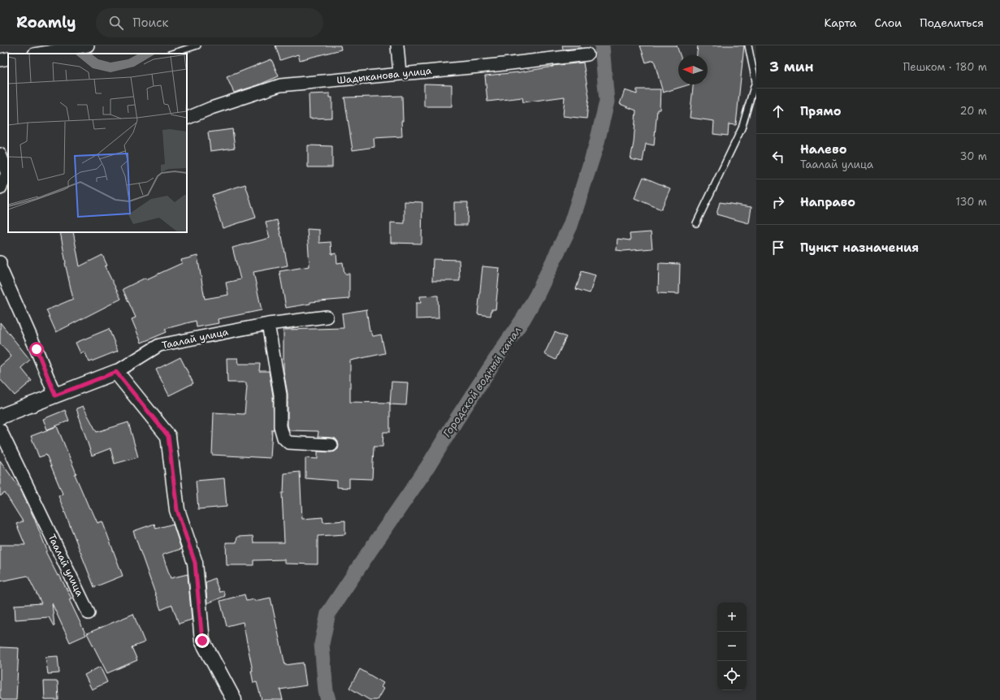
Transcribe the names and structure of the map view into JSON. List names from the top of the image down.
{
  "streets": {
    "street": ["Шадыканова улица", "Таалай улица"]
  },
  "water": ["Городской водный канал"],
  "north": "left",
  "page": {
    "header": "Roamly",
    "search": "Поиск",
    "nav": ["Карта", "Слои", "Поделиться"],
    "heading": ["3 мин", "Пешком · 180 m"],
    "list": [
      ["Прямо", "20 m"],
      ["Налево", "Таалай улица", "30 m"],
      ["Направо", "130 m"],
      "Пункт назначения"
    ],
    "map_buttons": ["+", "−"]
  }
}
